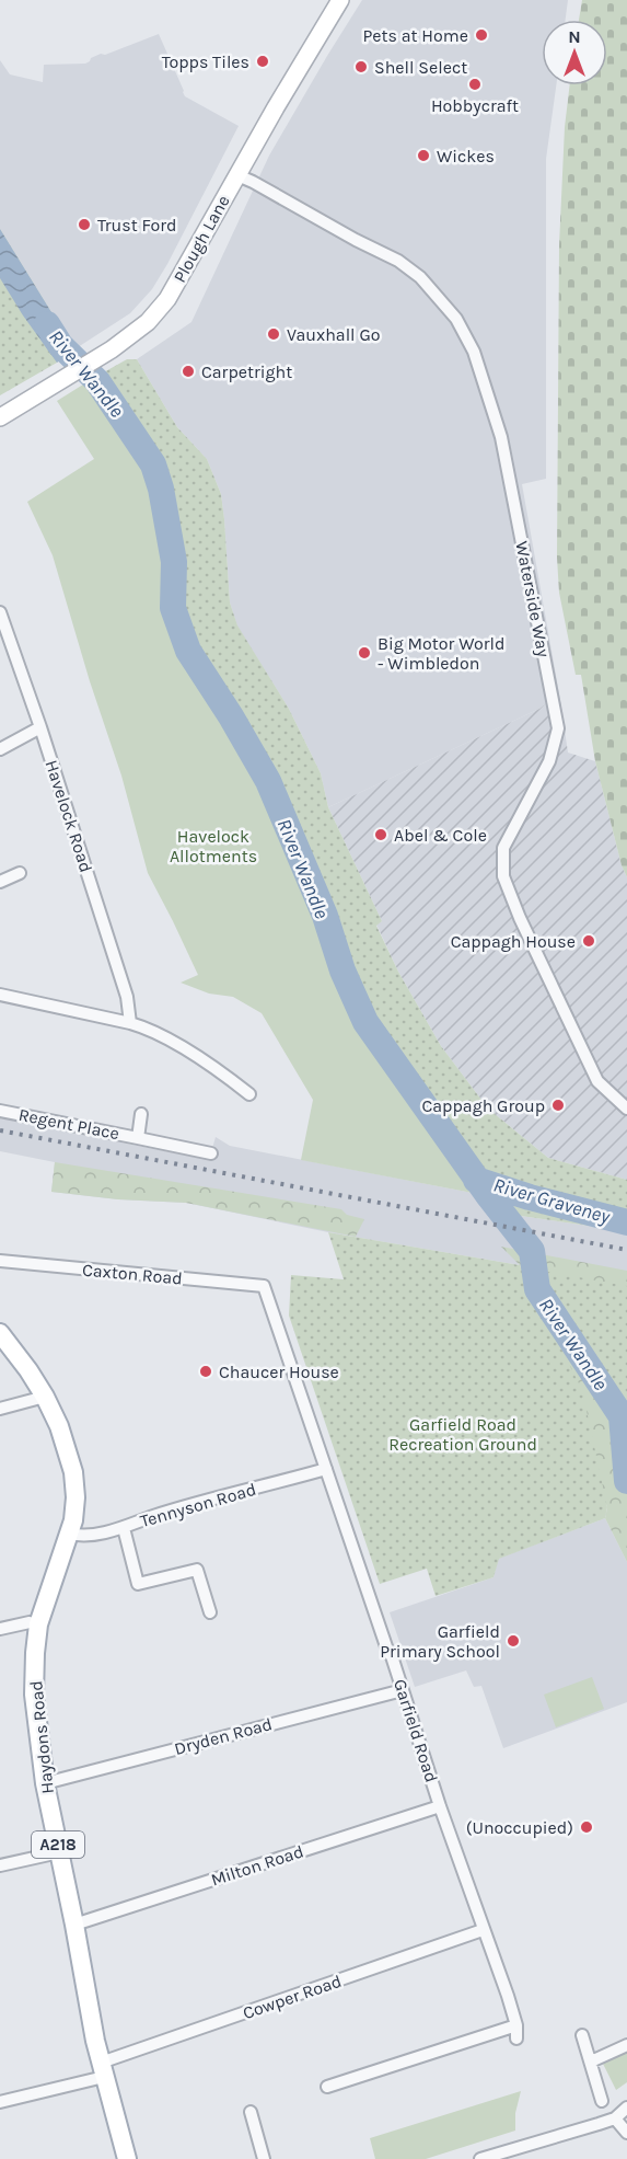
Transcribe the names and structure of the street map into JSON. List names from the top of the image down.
{
  "streets": {
    "main road": ["Plough Lane", "Haydons Road", "A218"],
    "street": [
      "Waterside Way",
      "Havelock Road",
      "Regent Place",
      "Caxton Road",
      "Tennyson Road",
      "Garfield Road",
      "Dryden Road",
      "Milton Road",
      "Cowper Road"
    ]
  },
  "crossings": [
    ["Plough Lane", "Waterside Way"],
    ["Caxton Road", "Garfield Road"],
    ["Tennyson Road", "Garfield Road"],
    ["Tennyson Road", "Haydons Road"],
    ["Garfield Road", "Dryden Road"],
    ["Garfield Road", "Milton Road"],
    ["Garfield Road", "Cowper Road"],
    ["Dryden Road", "Haydons Road"],
    ["Haydons Road", "Milton Road"],
    ["Haydons Road", "Cowper Road"]
  ],
  "water": ["River Wandle", "River Graveney"],
  "parks": ["Havelock Allotments", "Garfield Road Recreation Ground"],
  "places": [
    "Pets at Home",
    "Topps Tiles",
    "Shell Select",
    "Hobbycraft",
    "Wickes",
    "Trust Ford",
    "Vauxhall Go",
    "Carpetright",
    "Big Motor World - Wimbledon",
    "Abel & Cole",
    "Cappagh House",
    "Cappagh Group",
    "Chaucer House",
    "Garfield Primary School",
    "(Unoccupied)"
  ],
  "north": "top"
}
